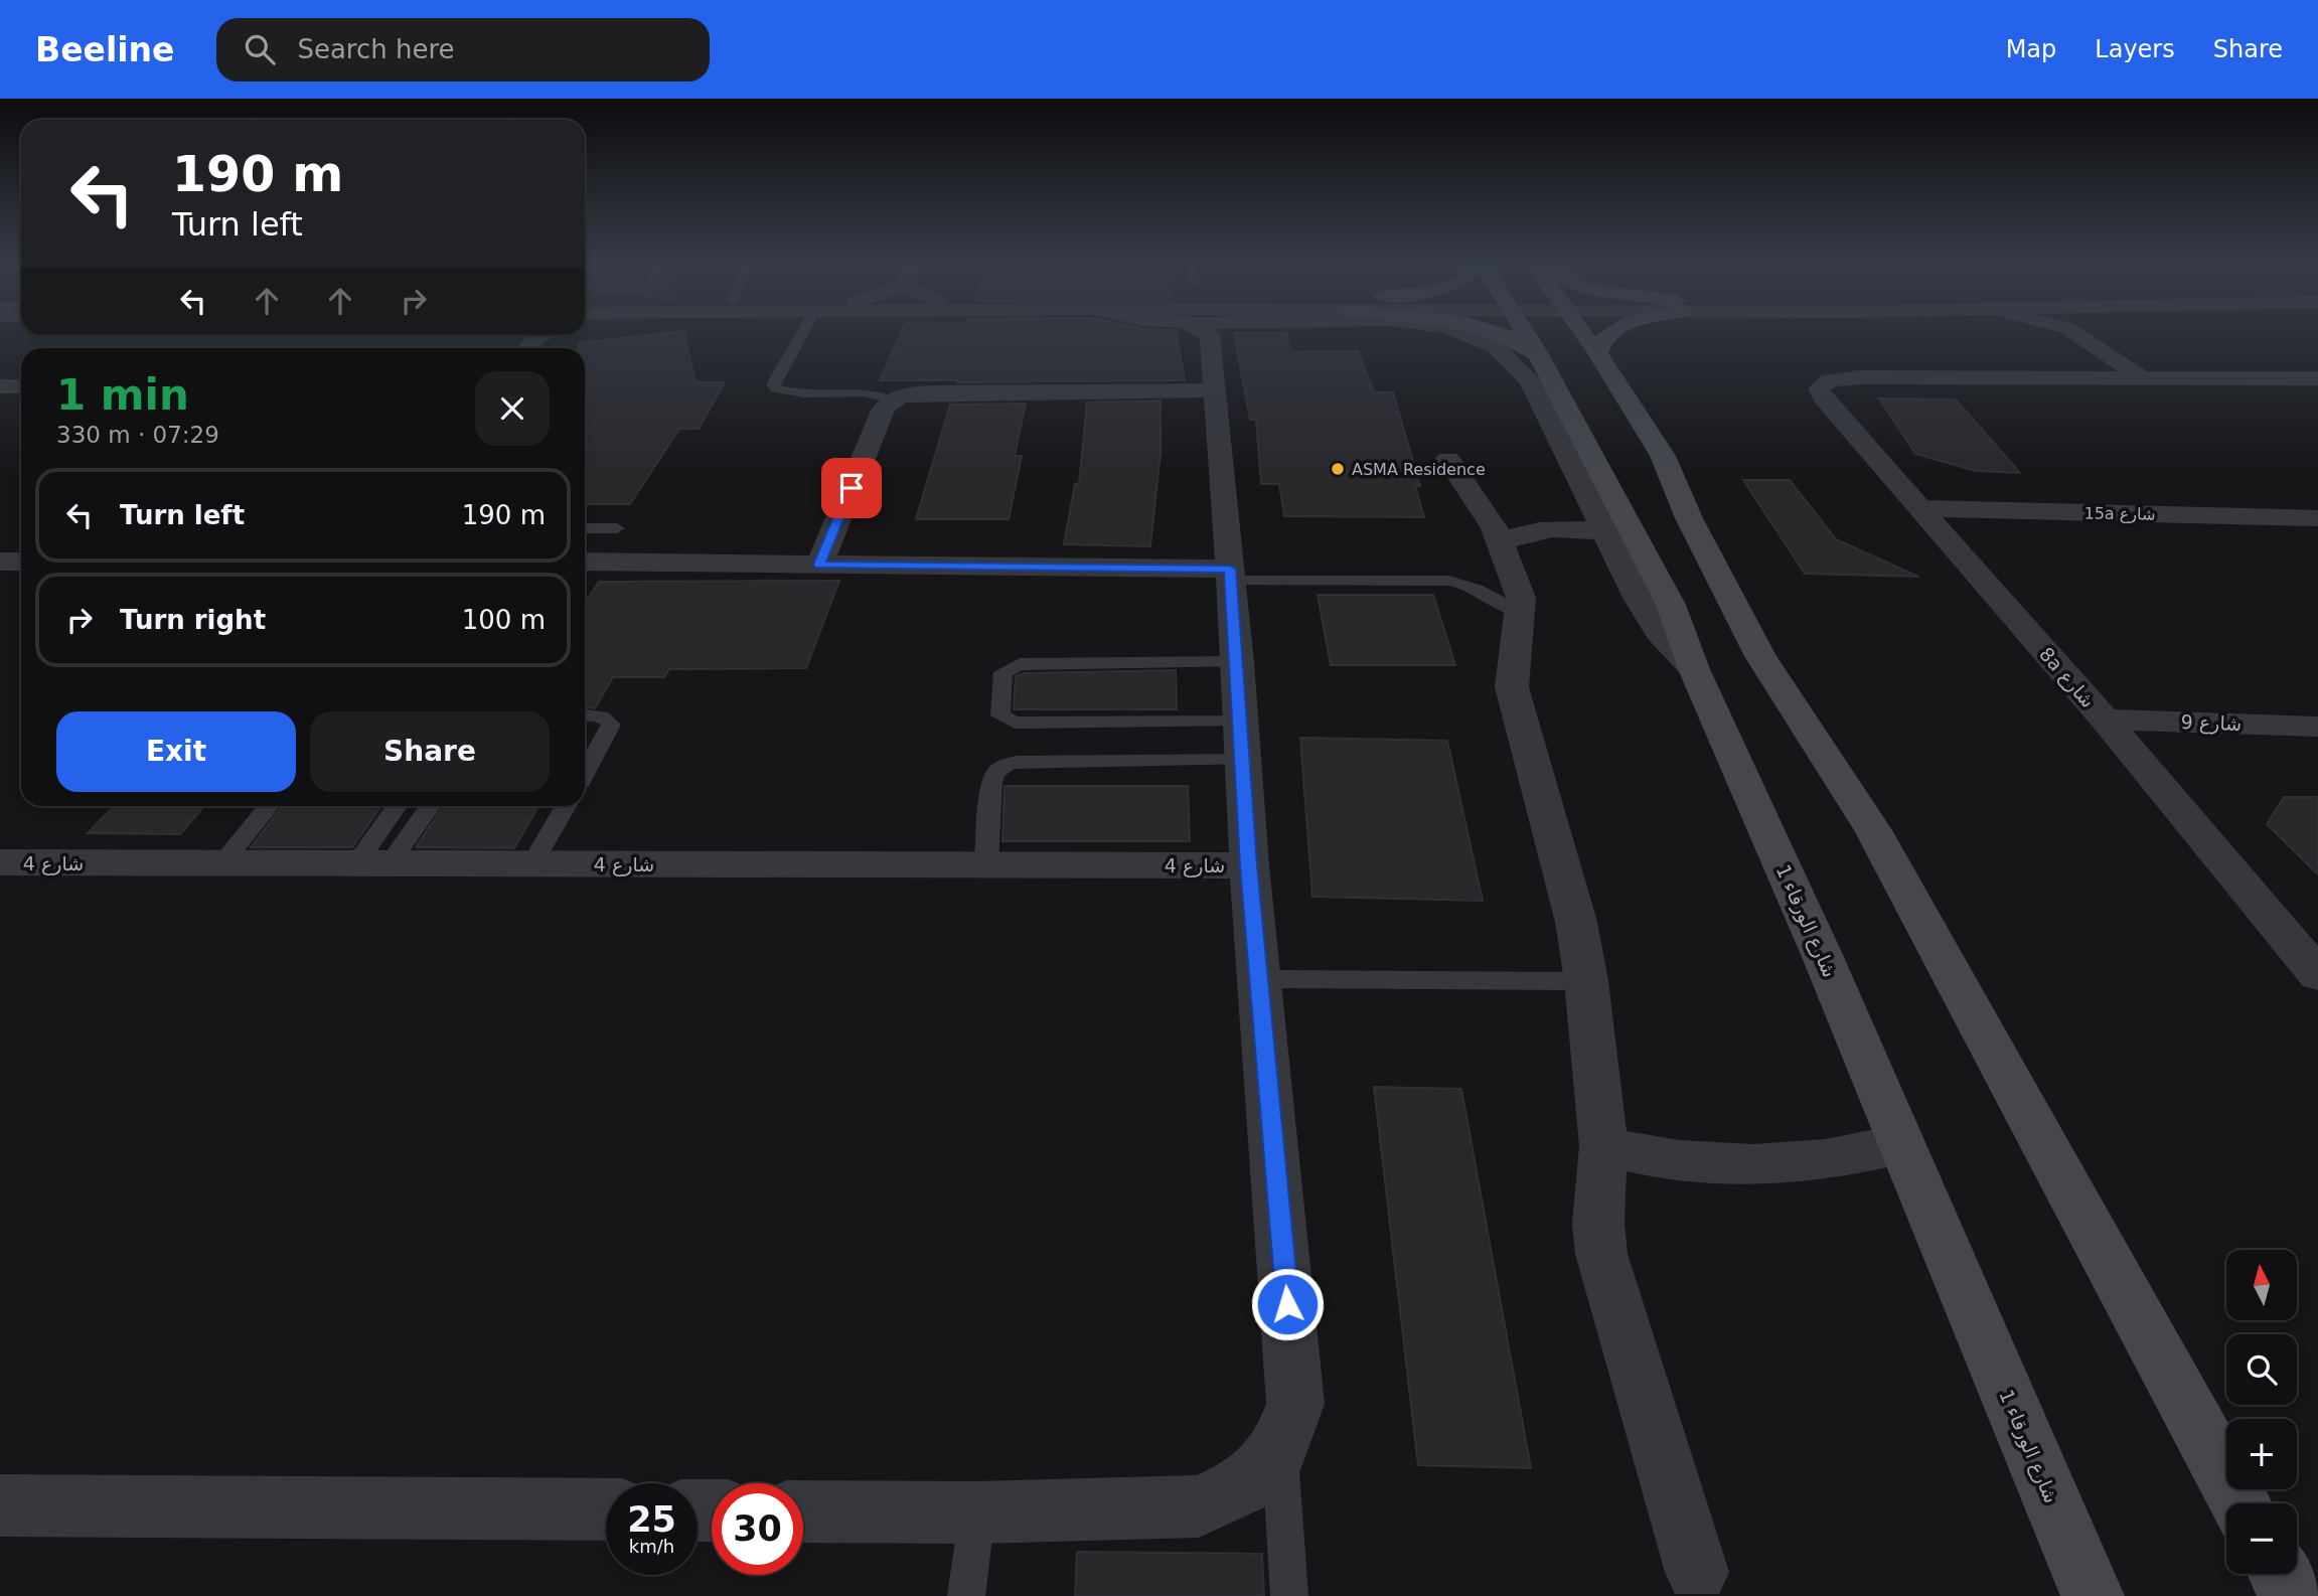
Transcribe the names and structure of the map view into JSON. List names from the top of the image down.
{
  "streets": {
    "main road": ["شارع الورقاء 1"],
    "street": [
      "15a شارع",
      "8a شارع",
      "شارع 9",
      "شارع 4"
    ]
  },
  "crossings": [
    ["15a شارع", "8a شارع"],
    ["8a شارع", "شارع 9"]
  ],
  "places": ["ASMA Residence"],
  "north": "top",
  "page": {
    "header": "Beeline",
    "search": "Search here",
    "nav": ["Map", "Layers", "Share"],
    "turn": ["190 m", "Turn left"],
    "heading": ["1 min", "330 m · 07:29"],
    "list": [
      {
        "name": "Turn left",
        "value": "190 m"
      },
      {
        "name": "Turn right",
        "value": "100 m"
      }
    ],
    "buttons": ["Exit", "Share"],
    "map_buttons": ["+", "−"],
    "speed": "25 km/h",
    "limit": "30"
  }
}
